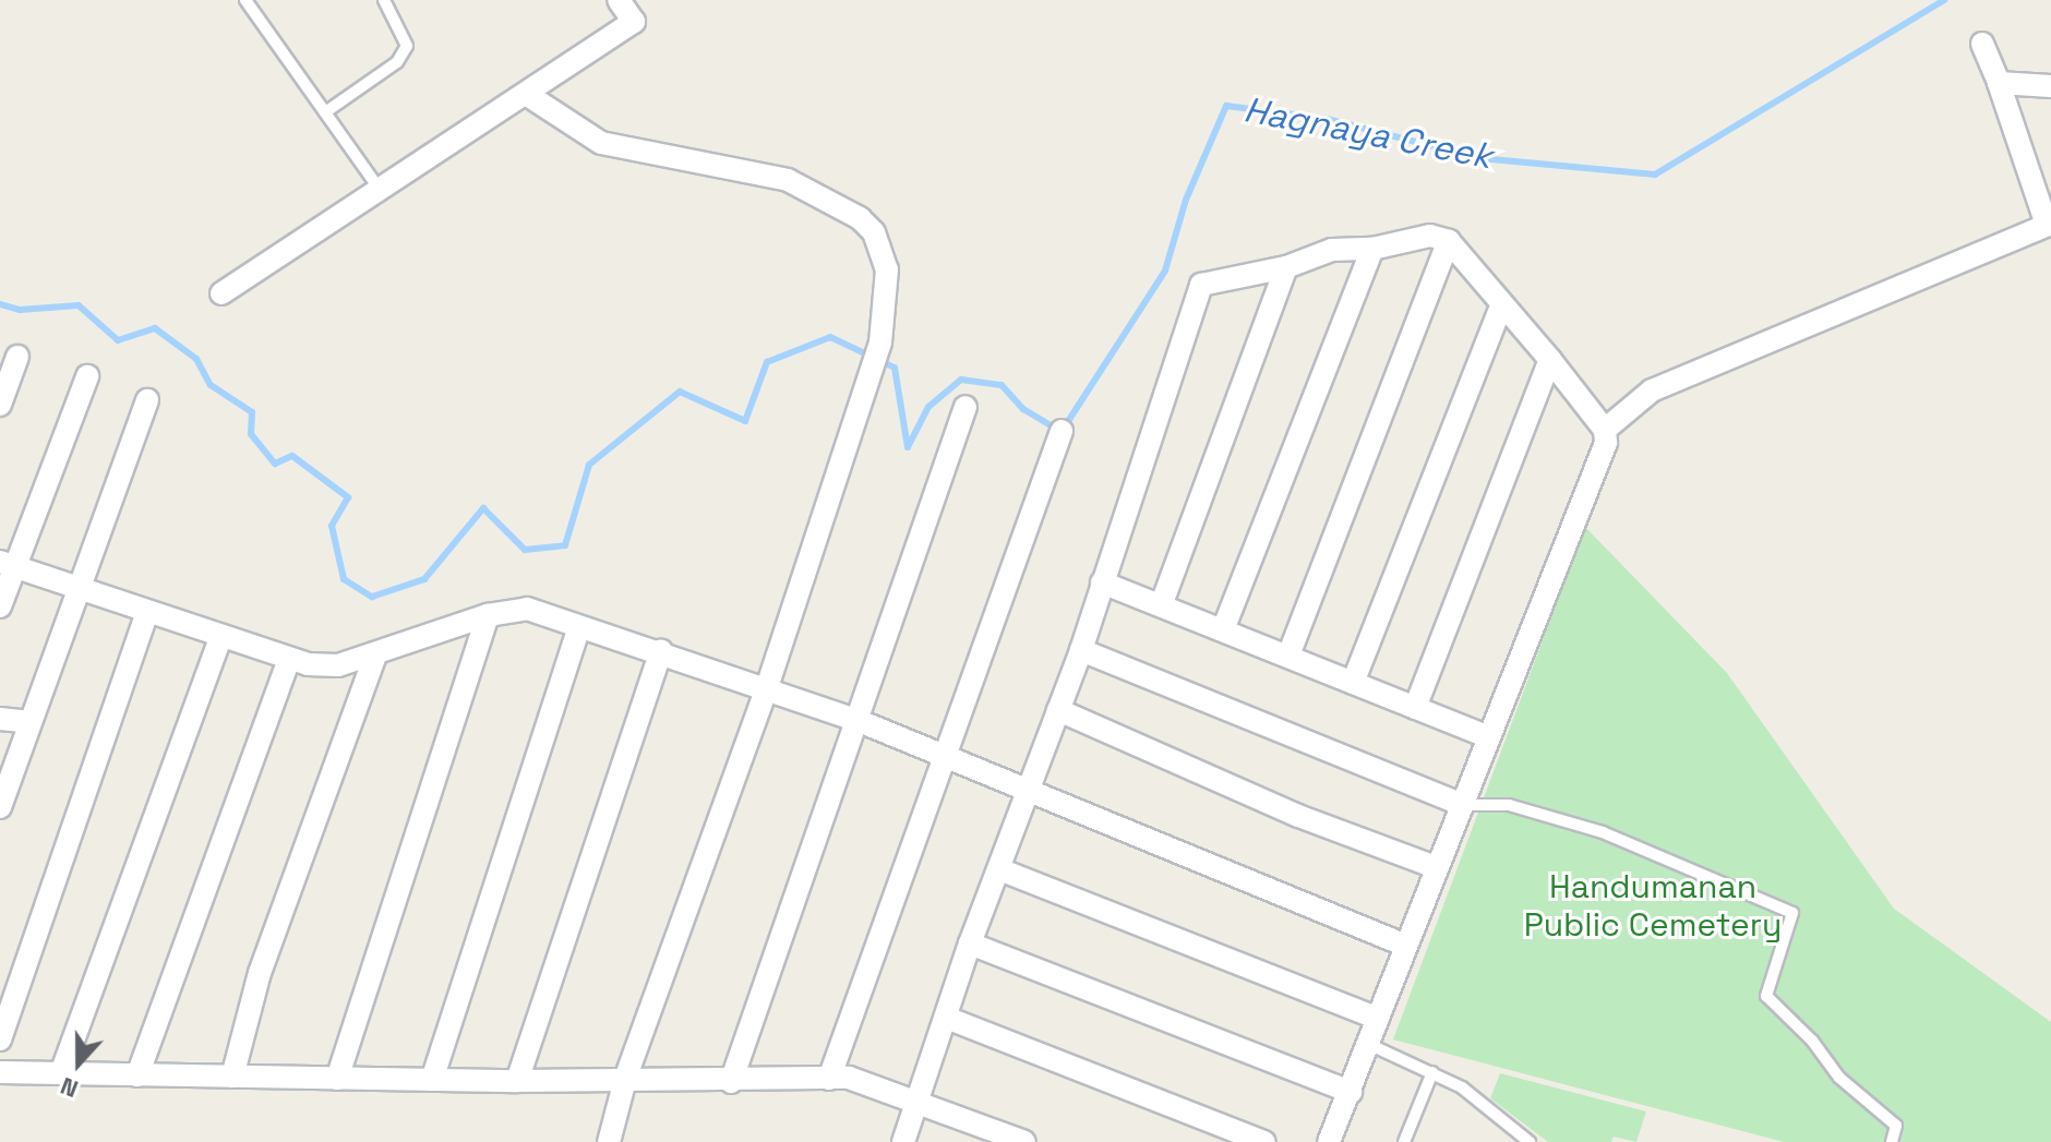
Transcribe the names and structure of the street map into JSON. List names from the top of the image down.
{
  "water": ["Hagnaya Creek"],
  "parks": ["Handumanan Public Cemetery"],
  "north": "bottom"
}
